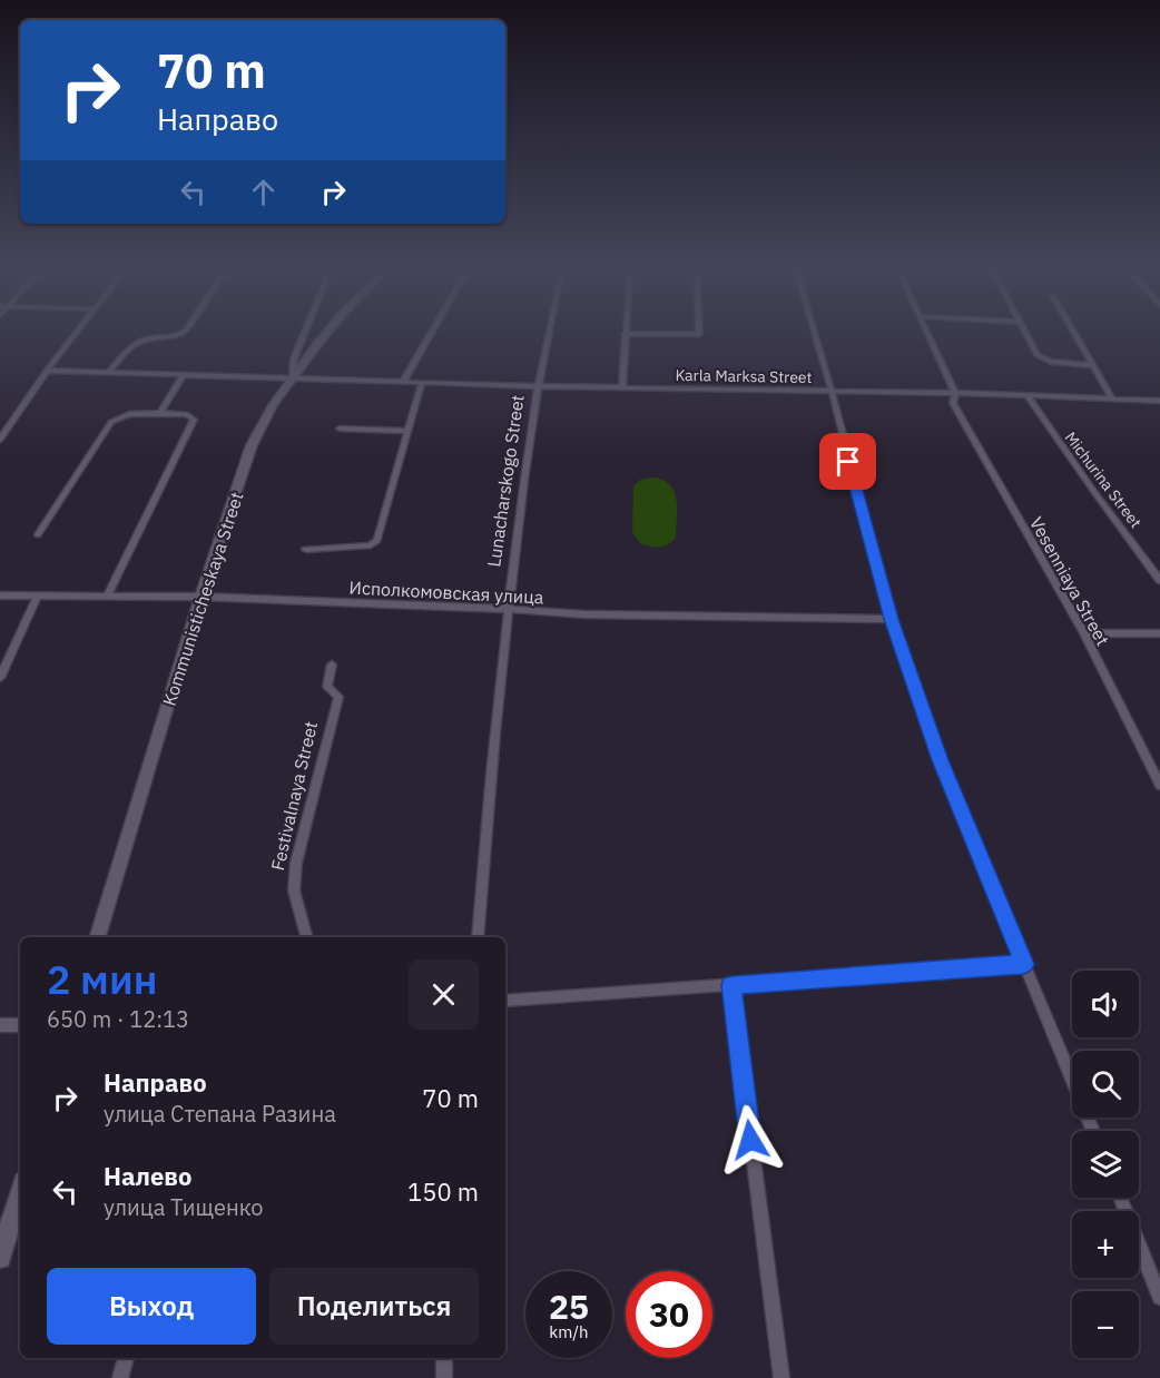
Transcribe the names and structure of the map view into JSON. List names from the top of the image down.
{
  "streets": {
    "main road": ["Kommunisticheskaya Street"],
    "street": [
      "Karla Marksa Street",
      "Michurina Street",
      "Lunacharskogo Street",
      "Vesenniaya Street",
      "Исполкомовская улица",
      "Festivalnaya Street"
    ]
  },
  "crossings": [
    ["Karla Marksa Street", "Michurina Street"],
    ["Karla Marksa Street", "Lunacharskogo Street"],
    ["Karla Marksa Street", "Vesenniaya Street"],
    ["Karla Marksa Street", "Kommunisticheskaya Street"],
    ["Lunacharskogo Street", "Исполкомовская улица"],
    ["Исполкомовская улица", "Kommunisticheskaya Street"]
  ],
  "page": {
    "turn": ["70 m", "Направо"],
    "heading": ["2 мин", "650 m · 12:13"],
    "map_buttons": ["+", "−"],
    "list": [
      {
        "name": "Направо",
        "note": "улица Степана Разина",
        "value": "70 m"
      },
      {
        "name": "Налево",
        "note": "улица Тищенко",
        "value": "150 m"
      }
    ],
    "buttons": ["Выход", "Поделиться"],
    "speed": "25 km/h",
    "limit": "30"
  }
}
